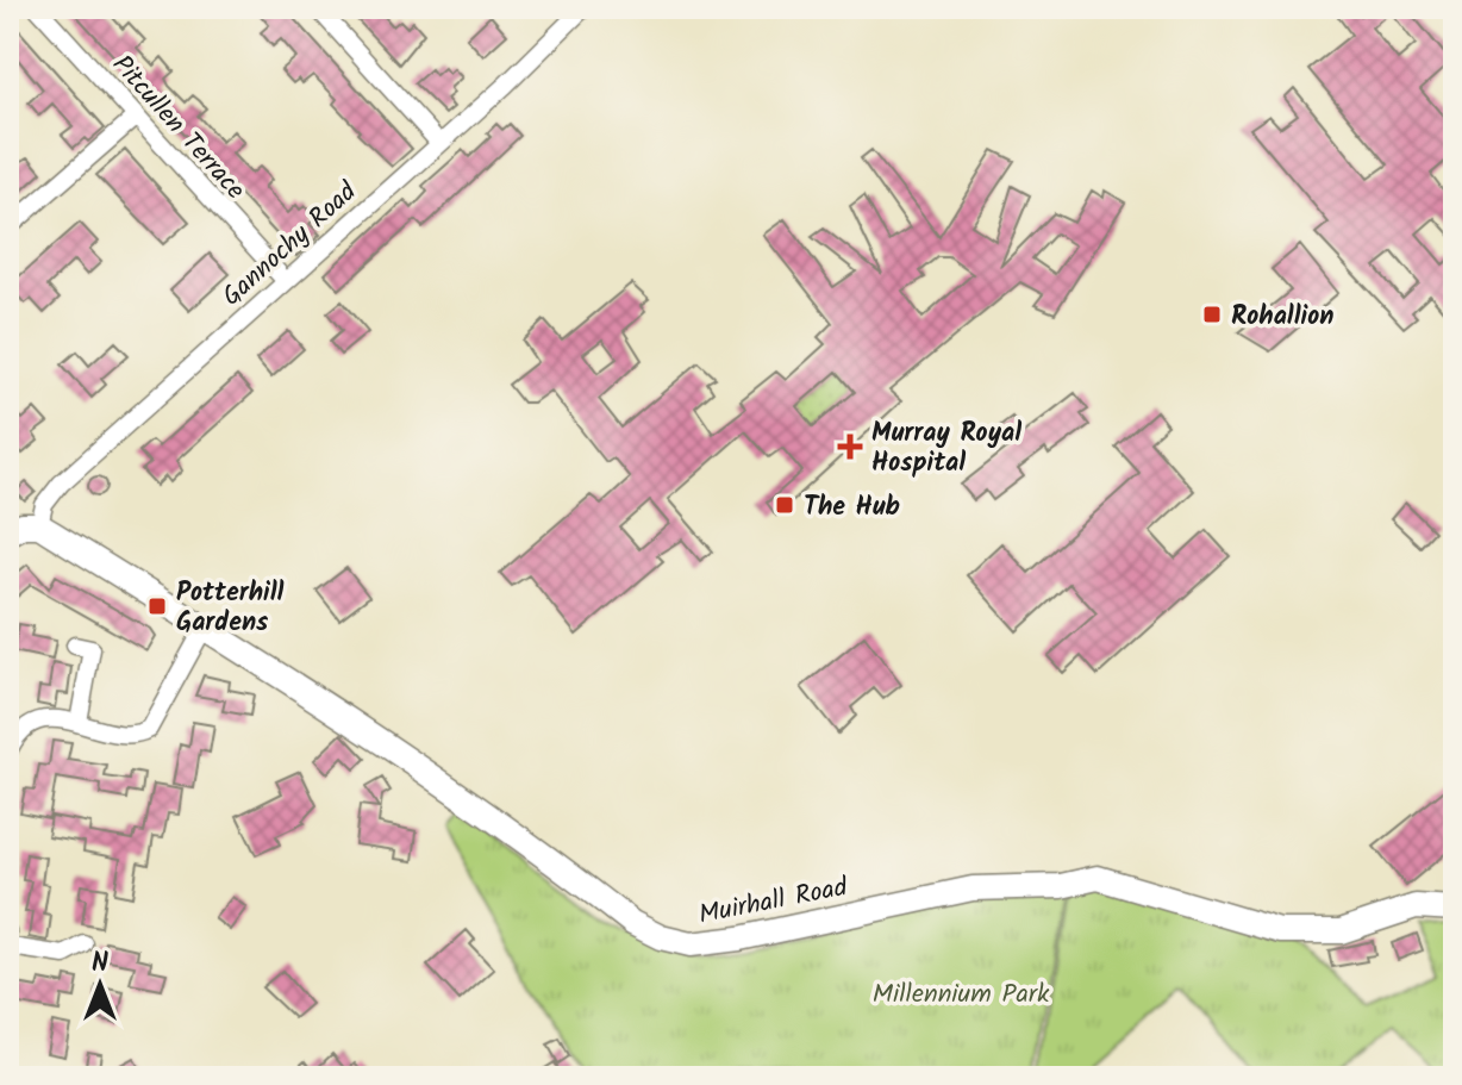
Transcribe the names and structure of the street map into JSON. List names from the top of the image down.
{
  "streets": {
    "street": ["Pitcullen Terrace", "Gannochy Road", "Muirhall Road"]
  },
  "crossings": [
    ["Pitcullen Terrace", "Gannochy Road"],
    ["Gannochy Road", "Muirhall Road"]
  ],
  "parks": ["Millennium Park"],
  "places": {
    "transit": ["Rohallion", "The Hub", "Potterhill Gardens"],
    "health": ["Murray Royal Hospital"]
  },
  "north": "top"
}
